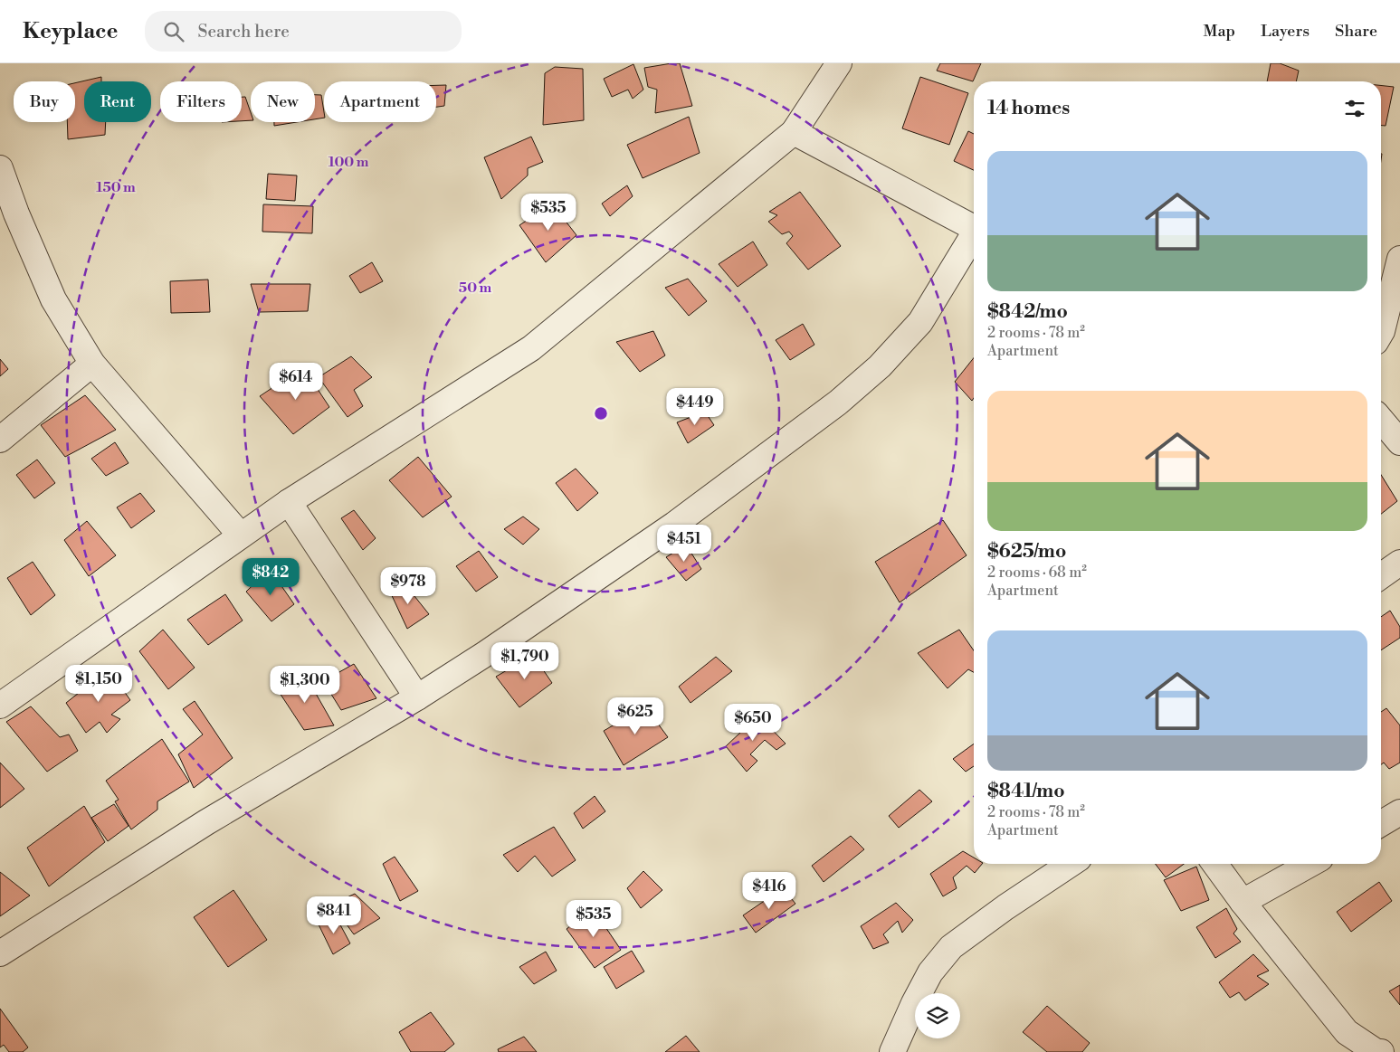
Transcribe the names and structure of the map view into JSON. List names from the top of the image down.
{
  "page": {
    "header": "Keyplace",
    "search": "Search here",
    "nav": ["Map", "Layers", "Share"],
    "chip": [
      "Buy",
      "Rent",
      "Filters",
      "New",
      "Apartment"
    ],
    "heading": "14 homes",
    "list": [
      {
        "name": "$842/mo",
        "note": "2 rooms · 78 m² · Apartment"
      },
      {
        "name": "$625/mo",
        "note": "2 rooms · 68 m² · Apartment"
      },
      {
        "name": "$841/mo",
        "note": "2 rooms · 78 m² · Apartment"
      }
    ],
    "price": [
      "$535",
      "$614",
      "$449",
      "$451",
      "$842",
      "$978",
      "$1,790",
      "$1,150",
      "$1,300",
      "$625",
      "$650",
      "$416",
      "$841",
      "$535"
    ]
  },
  "rings": ["100 m", "150 m", "50 m"]
}
